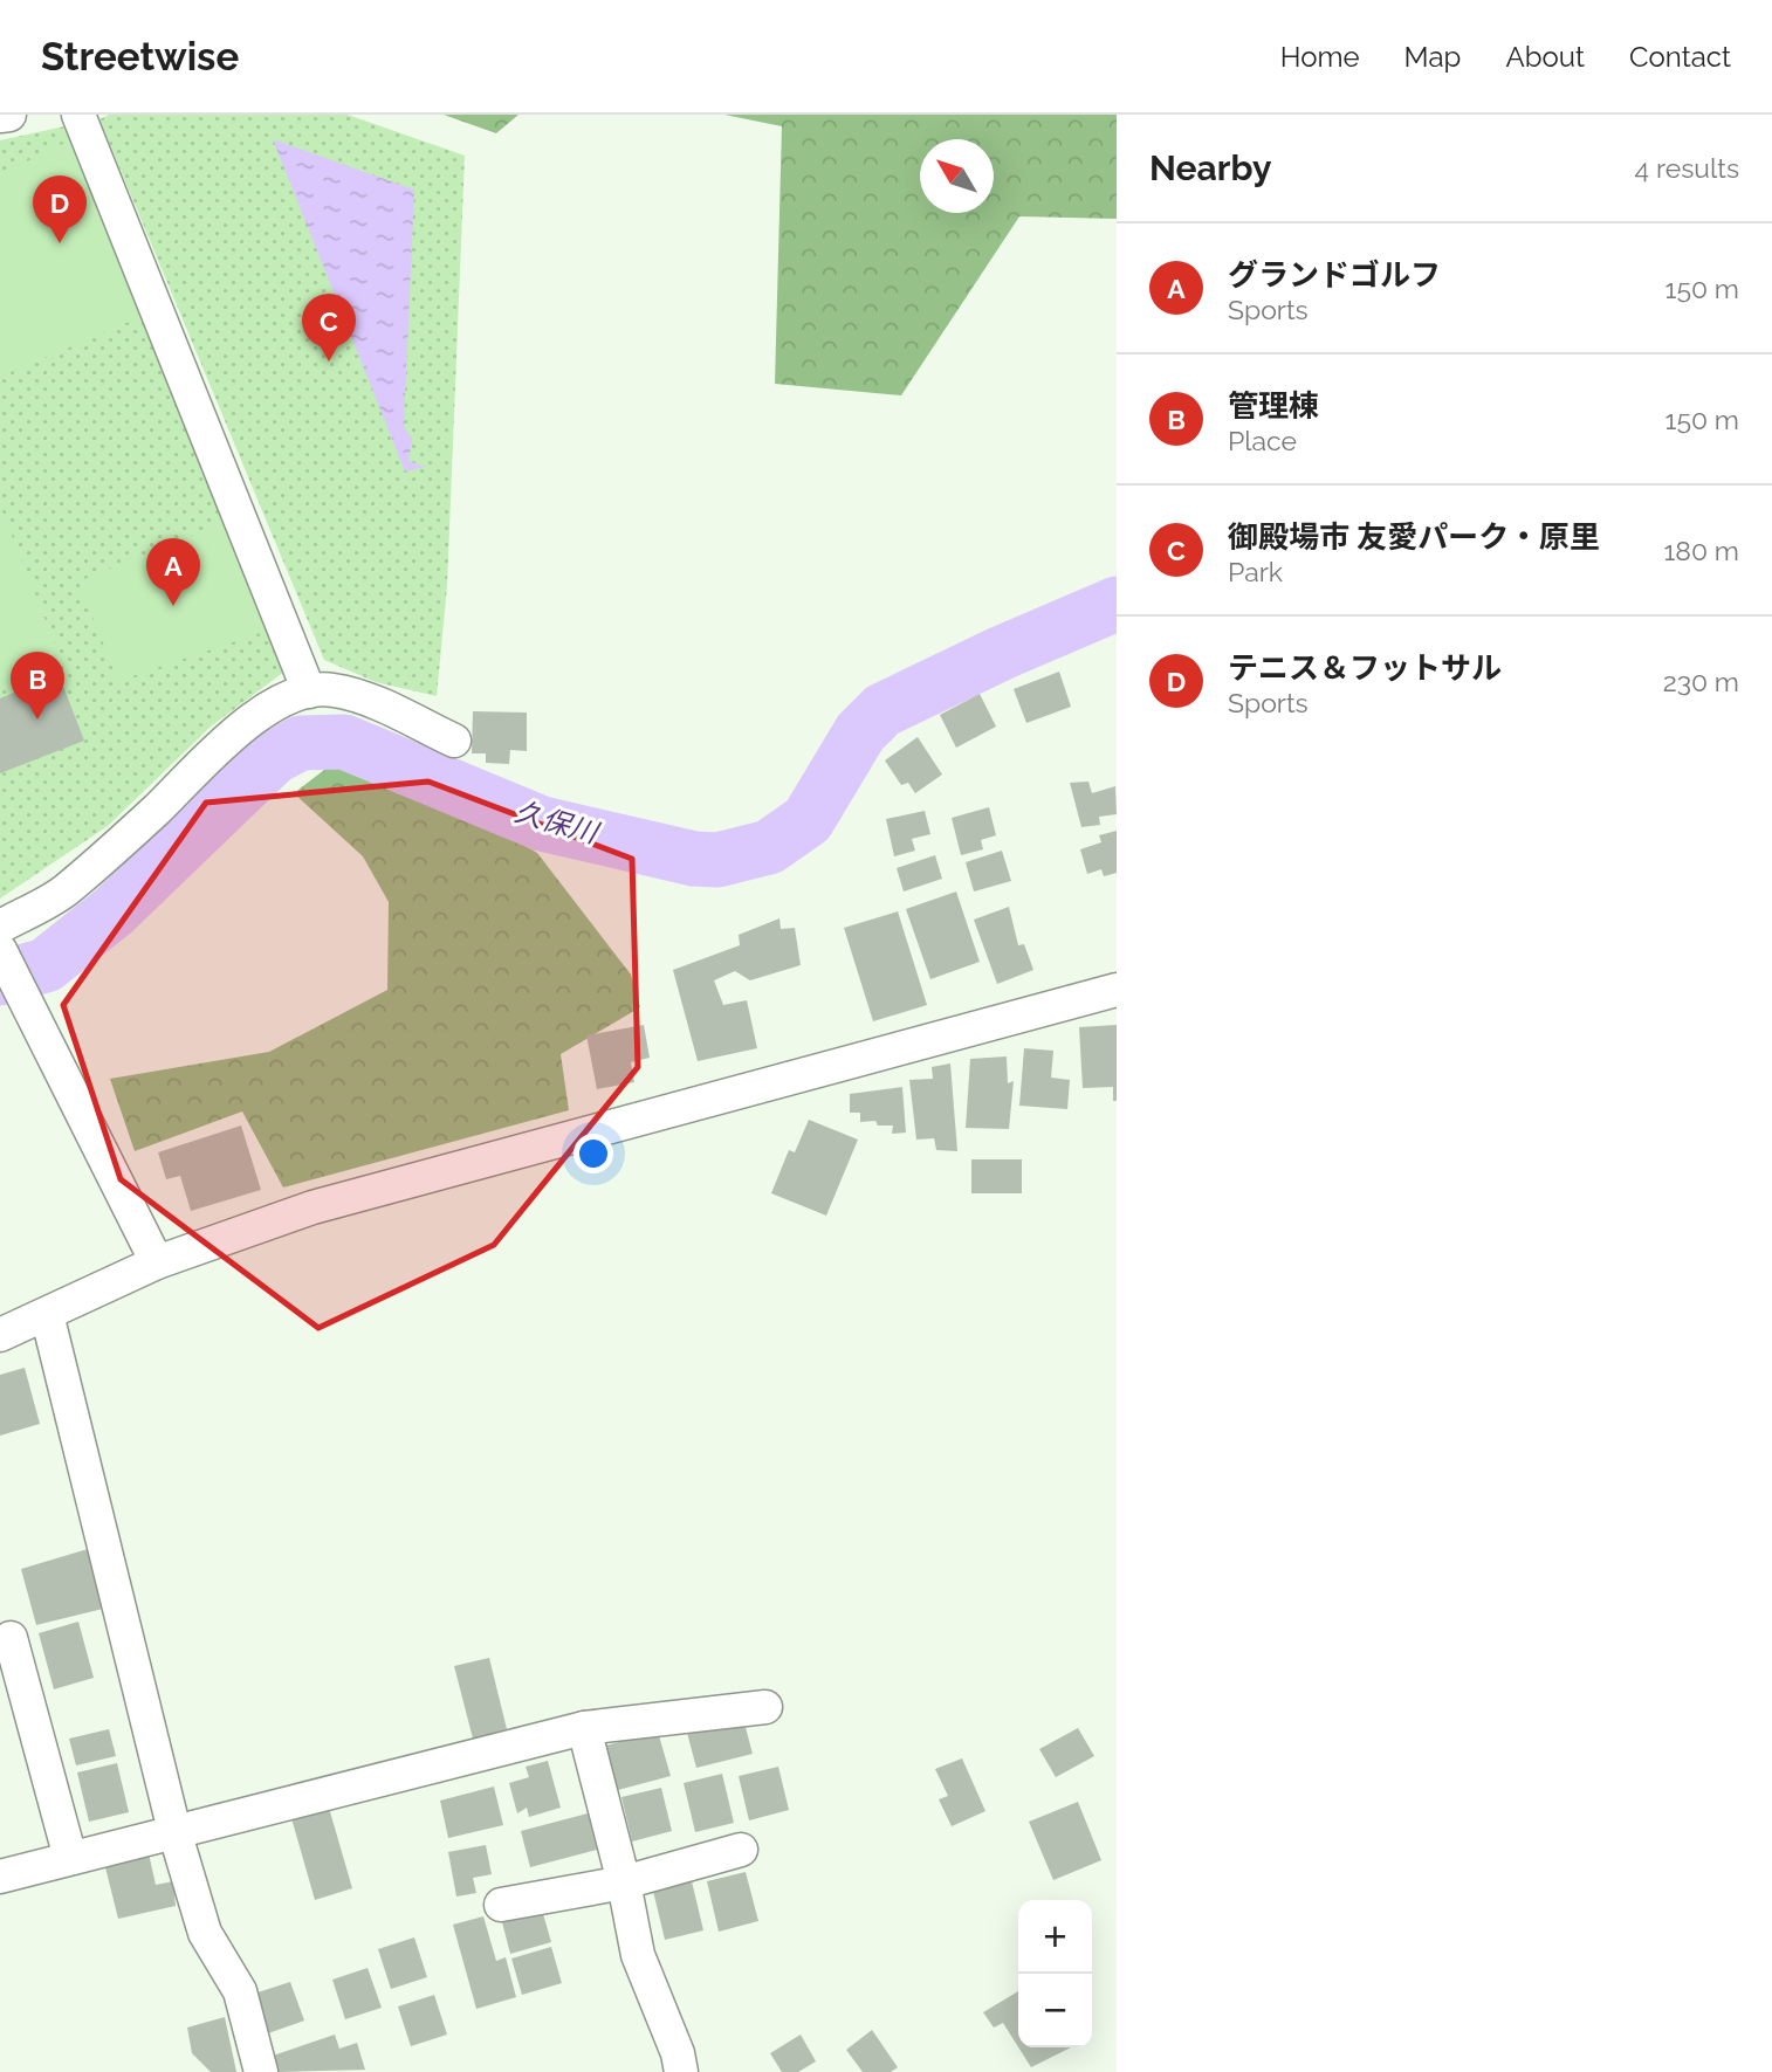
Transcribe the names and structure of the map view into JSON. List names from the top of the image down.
{
  "water": ["久保川"],
  "north": "top left",
  "page": {
    "header": "Streetwise",
    "nav": [
      "Home",
      "Map",
      "About",
      "Contact"
    ],
    "heading": ["Nearby", "4 results"],
    "pins": [
      "D",
      "C",
      "A",
      "B"
    ],
    "list": [
      {
        "mark": "A",
        "name": "グランドゴルフ",
        "note": "Sports",
        "value": "150 m"
      },
      {
        "mark": "B",
        "name": "管理棟",
        "note": "Place",
        "value": "150 m"
      },
      {
        "mark": "C",
        "name": "御殿場市 友愛パーク・原里",
        "note": "Park",
        "value": "180 m"
      },
      {
        "mark": "D",
        "name": "テニス＆フットサル",
        "note": "Sports",
        "value": "230 m"
      }
    ],
    "map_buttons": ["+", "−"]
  }
}
